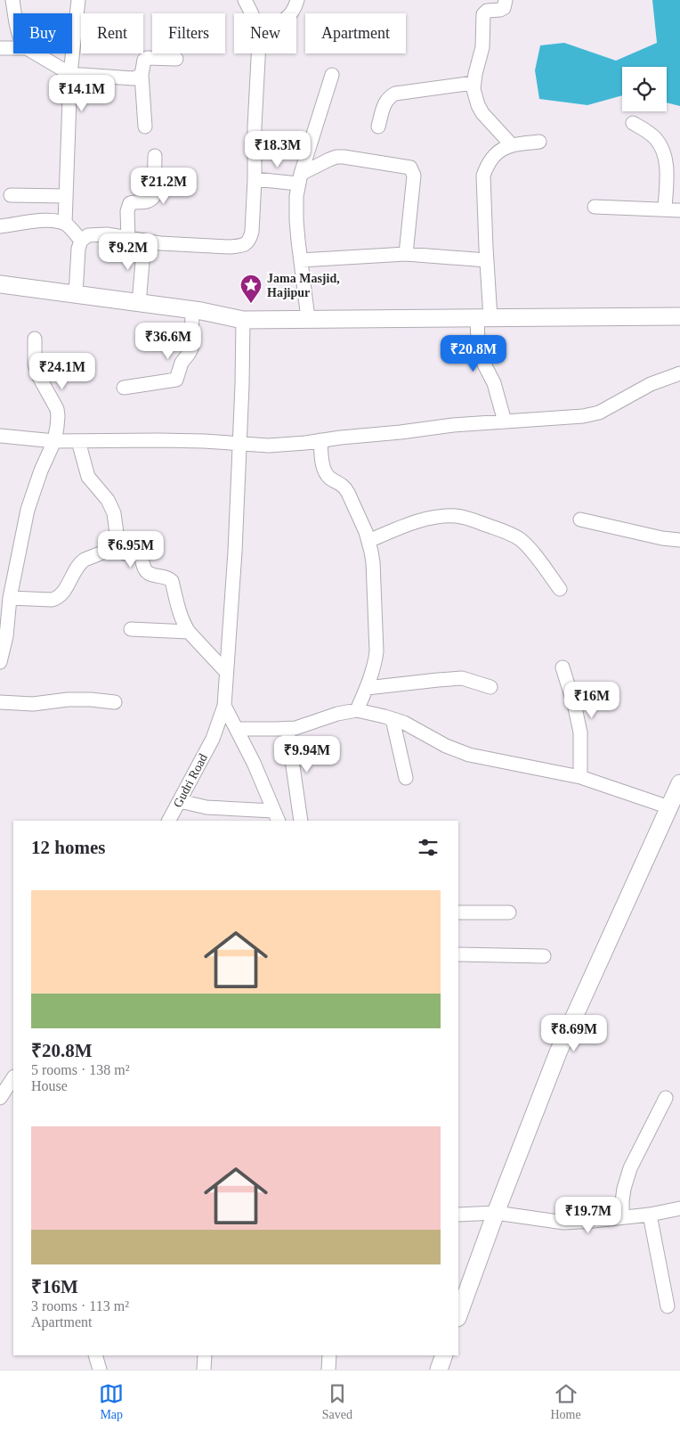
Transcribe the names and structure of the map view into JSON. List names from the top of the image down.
{
  "streets": {
    "street": ["Gudri Road"]
  },
  "places": {
    "place": ["Jama Masjid, Hajipur"]
  },
  "page": {
    "chip": [
      "Buy",
      "Rent",
      "Filters",
      "New",
      "Apartment"
    ],
    "price": [
      "₹14.1M",
      "₹18.3M",
      "₹21.2M",
      "₹9.2M",
      "₹36.6M",
      "₹20.8M",
      "₹24.1M",
      "₹6.95M",
      "₹16M",
      "₹9.94M",
      "₹8.69M",
      "₹19.7M"
    ],
    "heading": "12 homes",
    "list": [
      {
        "name": "₹20.8M",
        "note": "5 rooms · 138 m² · House"
      },
      {
        "name": "₹16M",
        "note": "3 rooms · 113 m² · Apartment"
      }
    ],
    "tabs": ["Map", "Saved", "Home"]
  }
}
